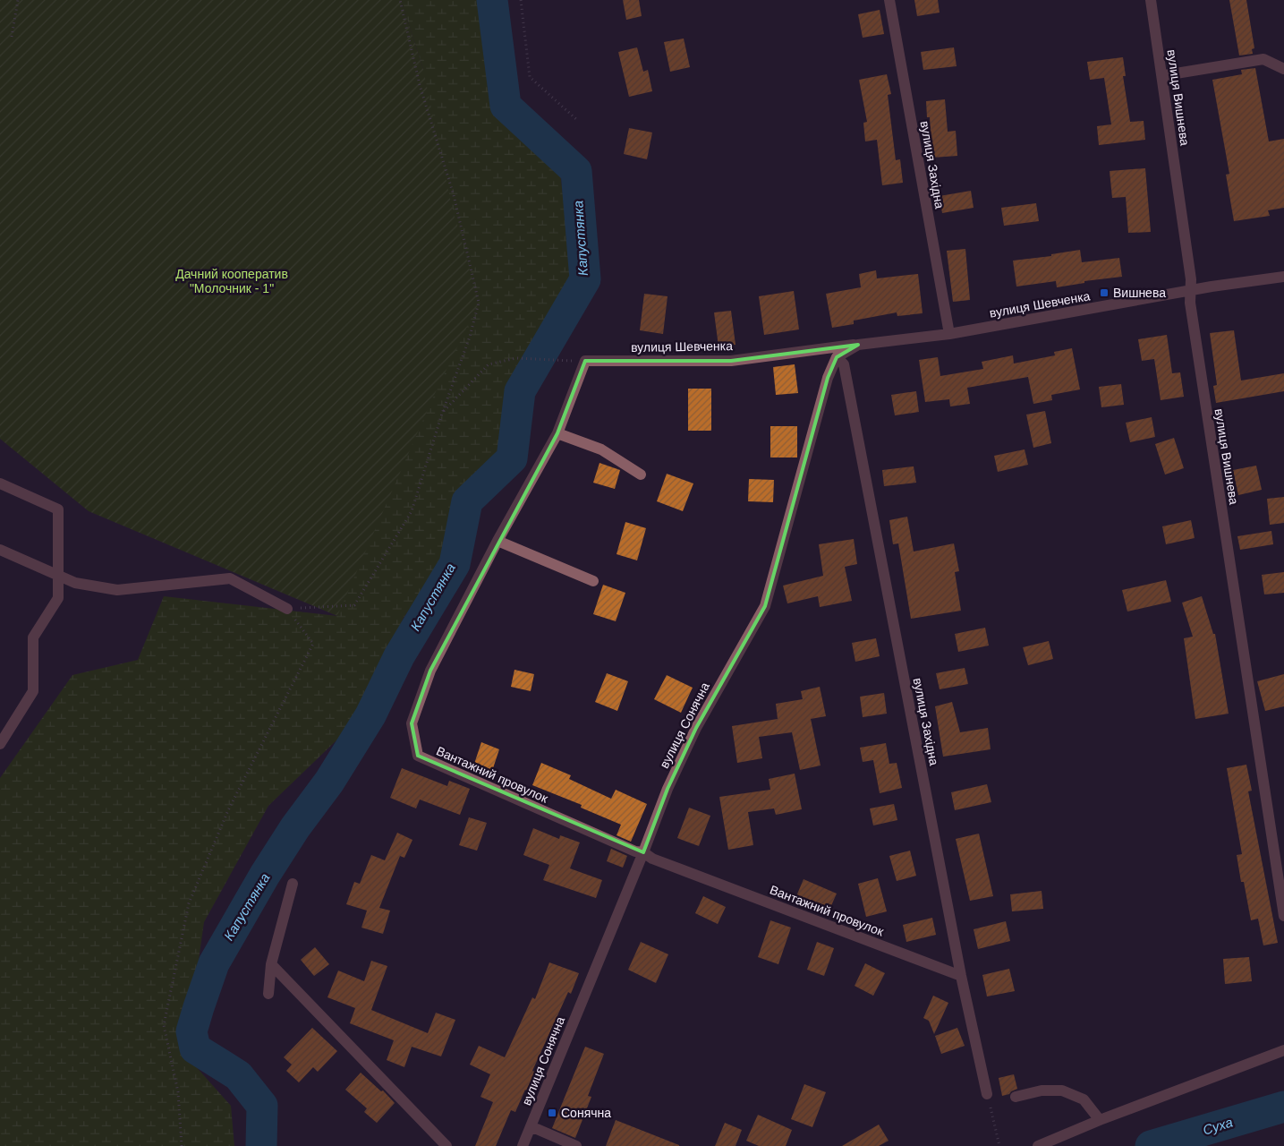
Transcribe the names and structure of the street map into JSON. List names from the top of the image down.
{
  "streets": {
    "street": [
      "вулиця Вишнева",
      "вулиця Західна",
      "вулиця Шевченка",
      "вулиця Сонячна",
      "Вантажний провулок"
    ]
  },
  "crossings": [
    ["вулиця Вишнева", "вулиця Шевченка"],
    ["вулиця Західна", "вулиця Шевченка"],
    ["вулиця Західна", "вулиця Сонячна"],
    ["вулиця Західна", "Вантажний провулок"],
    ["вулиця Шевченка", "Вантажний провулок"],
    ["вулиця Сонячна", "Вантажний провулок"]
  ],
  "water": ["Капустянка", "Суха"],
  "parks": ["Дачний кооператив \"Молочник - 1\""],
  "places": {
    "transit": ["Вишнева", "Сонячна"]
  }
}
